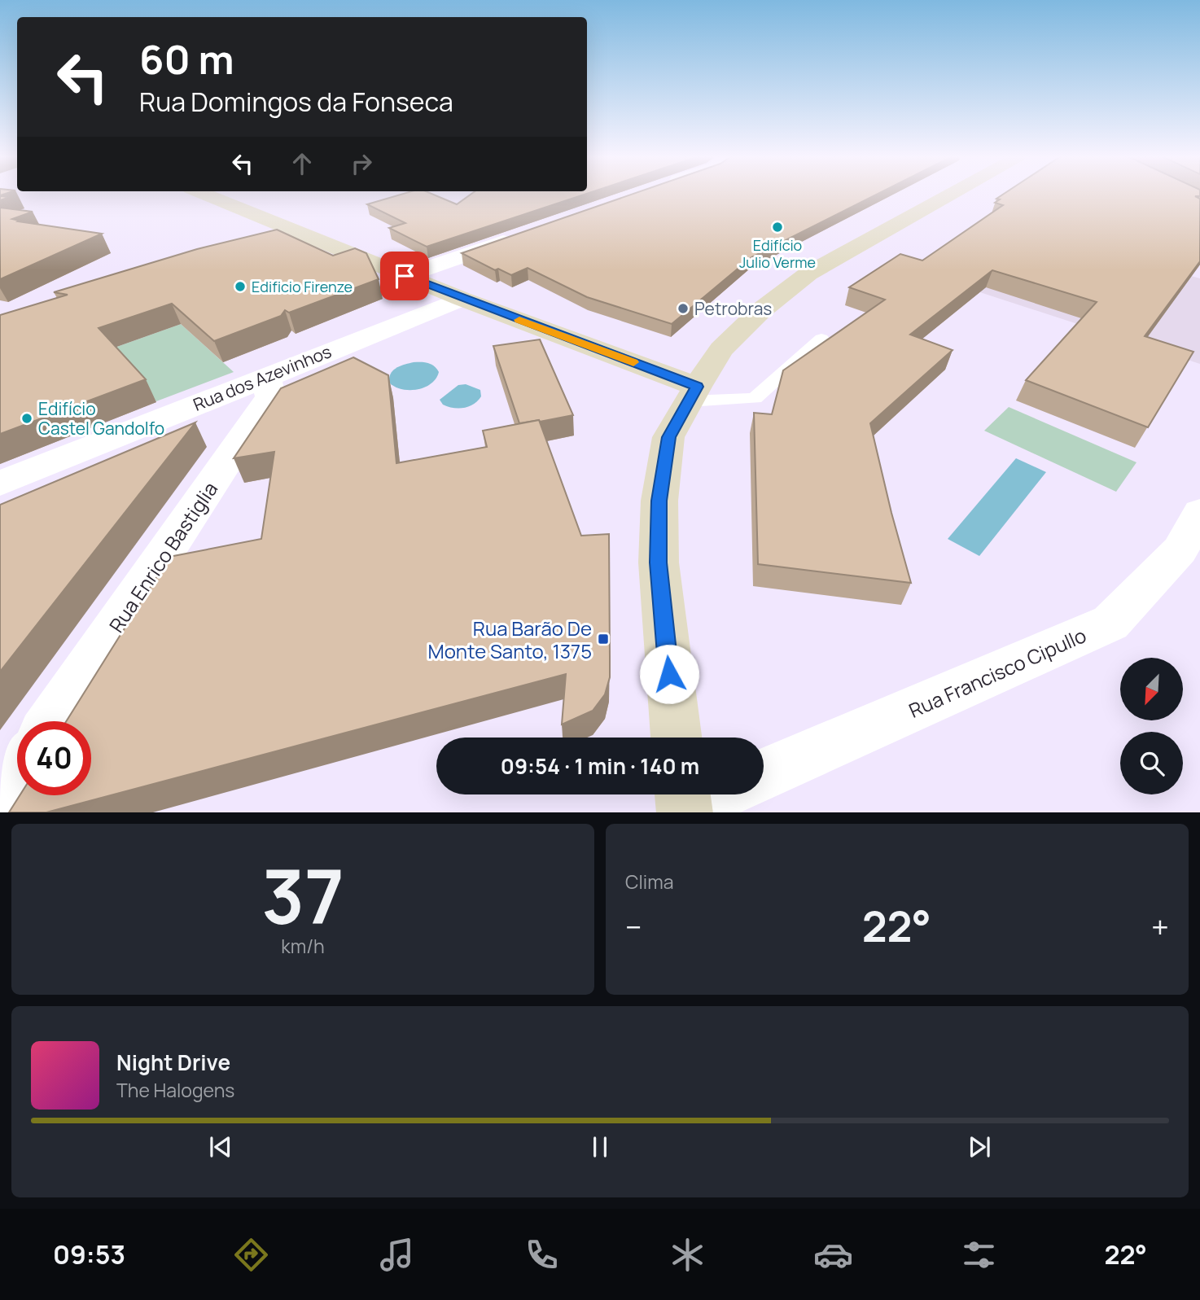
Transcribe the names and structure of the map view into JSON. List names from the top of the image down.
{
  "streets": {
    "street": ["Rua dos Azevinhos", "Rua Enrico Bastiglia", "Rua Francisco Cipullo"]
  },
  "crossings": [
    ["Rua dos Azevinhos", "Rua Enrico Bastiglia"]
  ],
  "places": {
    "other": [
      "Edifício Julio Verme",
      "Edificio Firenze",
      "Petrobras",
      "Edifício Castel Gandolfo"
    ],
    "transit": ["Rua Barão De Monte Santo, 1375"]
  },
  "north": "bottom left",
  "page": {
    "turn": ["60 m", "Rua Domingos da Fonseca"],
    "limit": "40",
    "trip": "09:54 · 1 min · 140 m",
    "tile": [
      ["37", "km/h"],
      "Clima"
    ],
    "heat": ["−", "22°", "+"],
    "song": ["Night Drive", "The Halogens"],
    "tabs": ["09:53", "22°"]
  }
}
